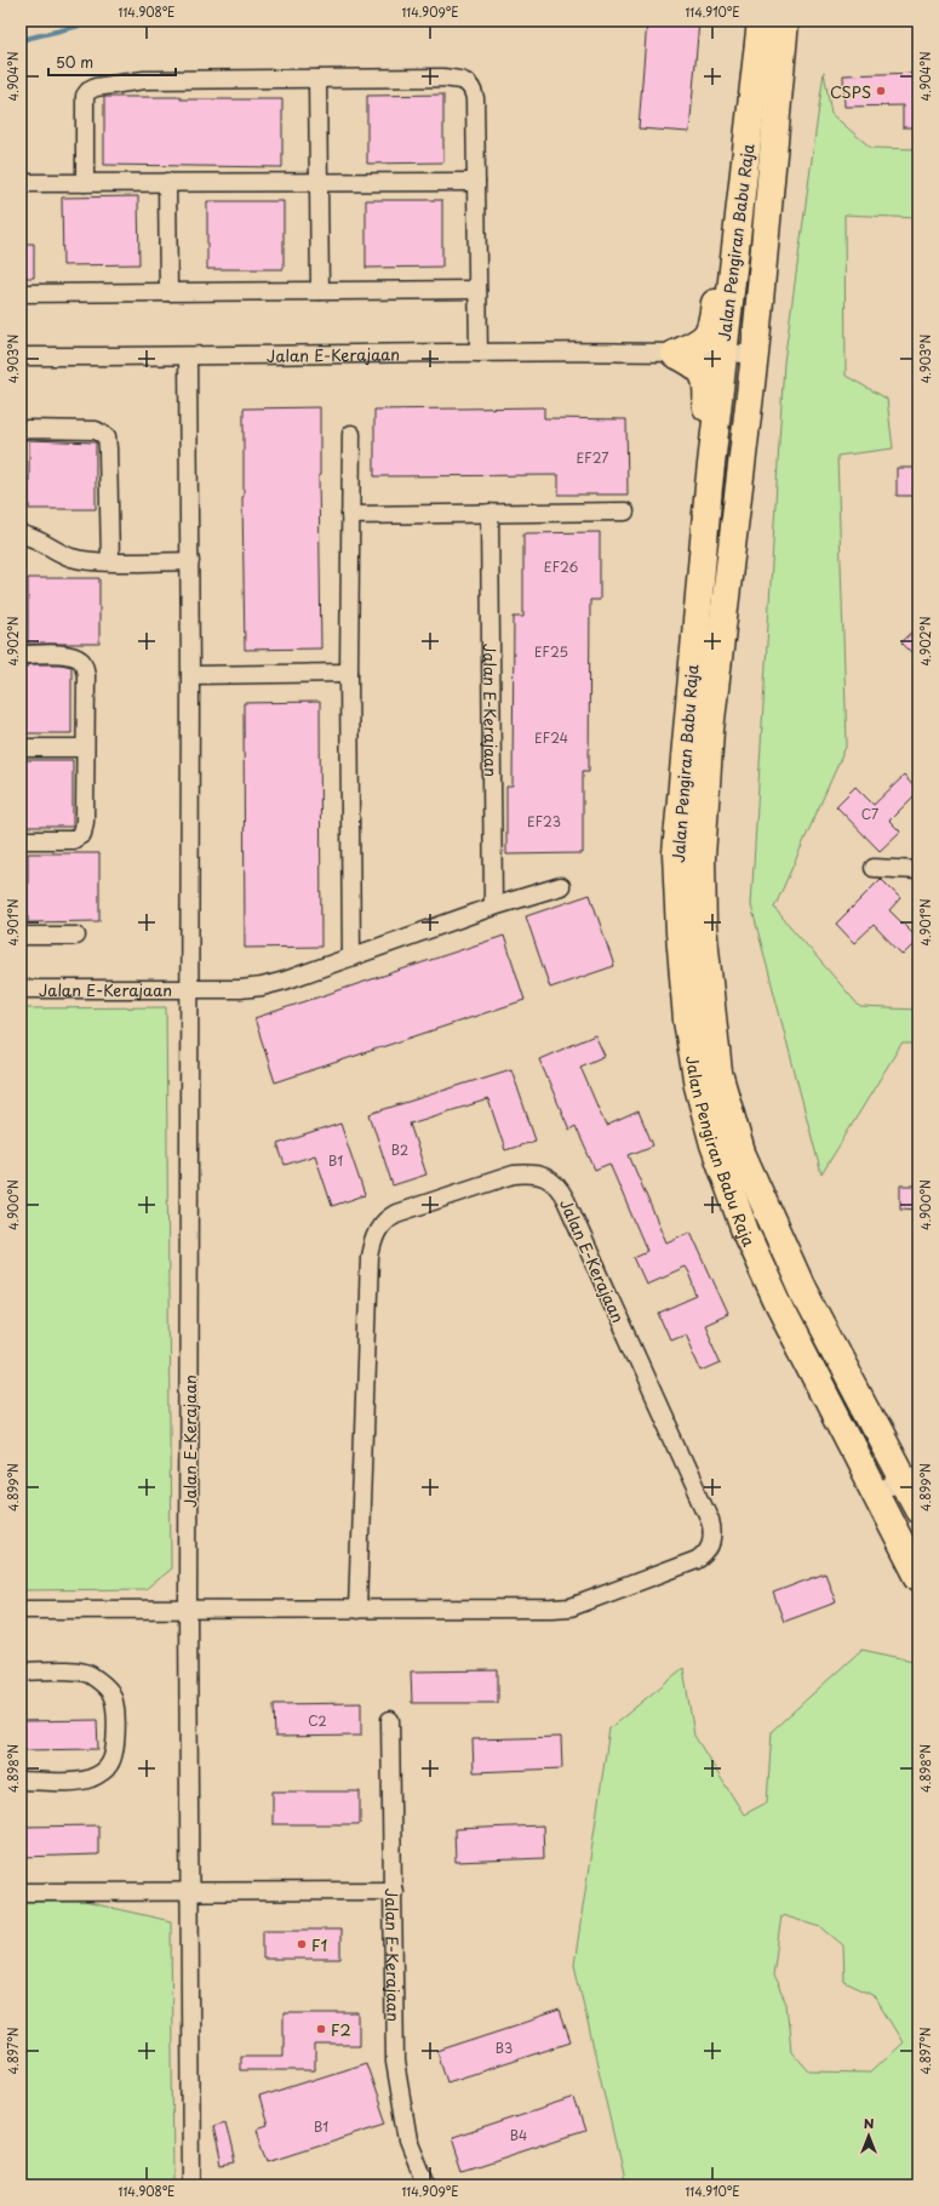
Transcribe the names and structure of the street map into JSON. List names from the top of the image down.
{
  "streets": {
    "main road": ["Jalan Pengiran Babu Raja"],
    "street": ["Jalan E-Kerajaan"]
  },
  "crossings": [
    ["Jalan Pengiran Babu Raja", "Jalan E-Kerajaan"]
  ],
  "places": ["CSPS", "F1", "F2"],
  "house_numbers": [
    "EF27",
    "EF26",
    "EF25",
    "EF24",
    "C7",
    "EF23",
    "B2",
    "B1",
    "C2",
    "B3",
    "B1",
    "B4"
  ],
  "scale_bar": "50 m",
  "north": "top",
  "coordinates": [
    "114.908°E",
    "114.909°E",
    "114.910°E",
    "4.904°N",
    "4.903°N",
    "4.902°N",
    "4.901°N",
    "4.900°N",
    "4.899°N",
    "4.898°N",
    "4.897°N"
  ]
}
